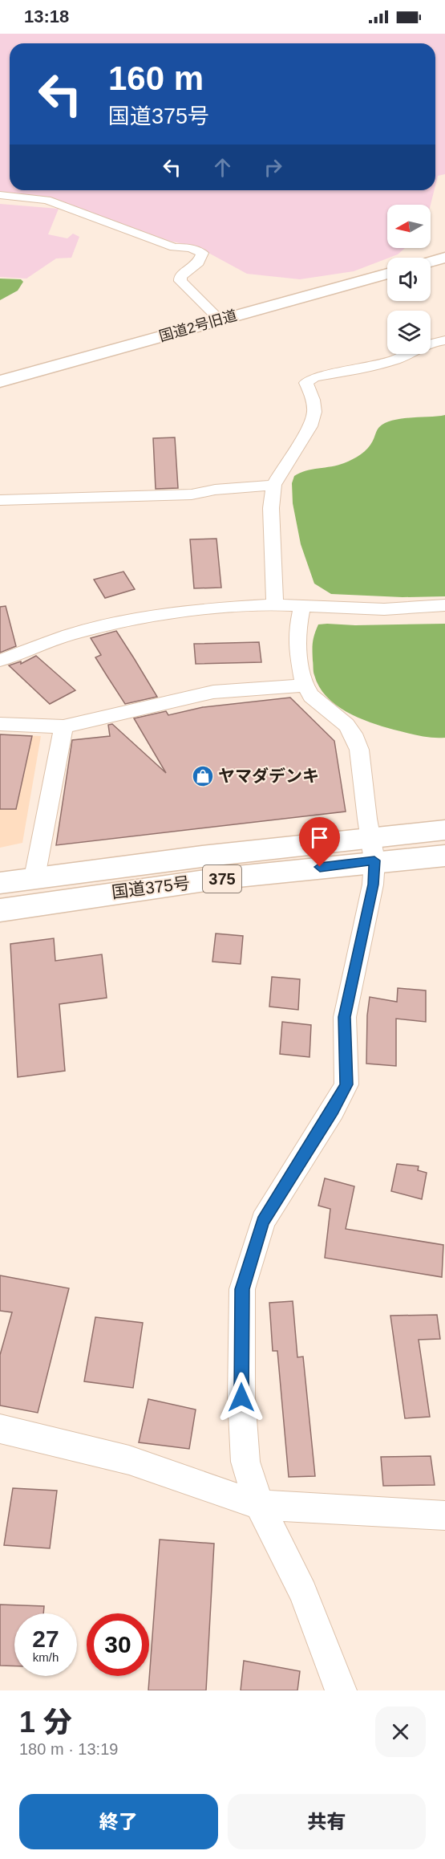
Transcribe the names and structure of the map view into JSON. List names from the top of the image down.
{
  "streets": {
    "main road": ["国道2号旧道", "375", "国道375号"]
  },
  "places": {
    "shop": ["ヤマダデンキ"]
  },
  "north": "left",
  "page": {
    "status": "13:18",
    "turn": ["160 m", "国道375号"],
    "speed": "27 km/h",
    "limit": "30",
    "heading": ["1 分", "180 m · 13:19"],
    "buttons": ["終了", "共有"]
  }
}
